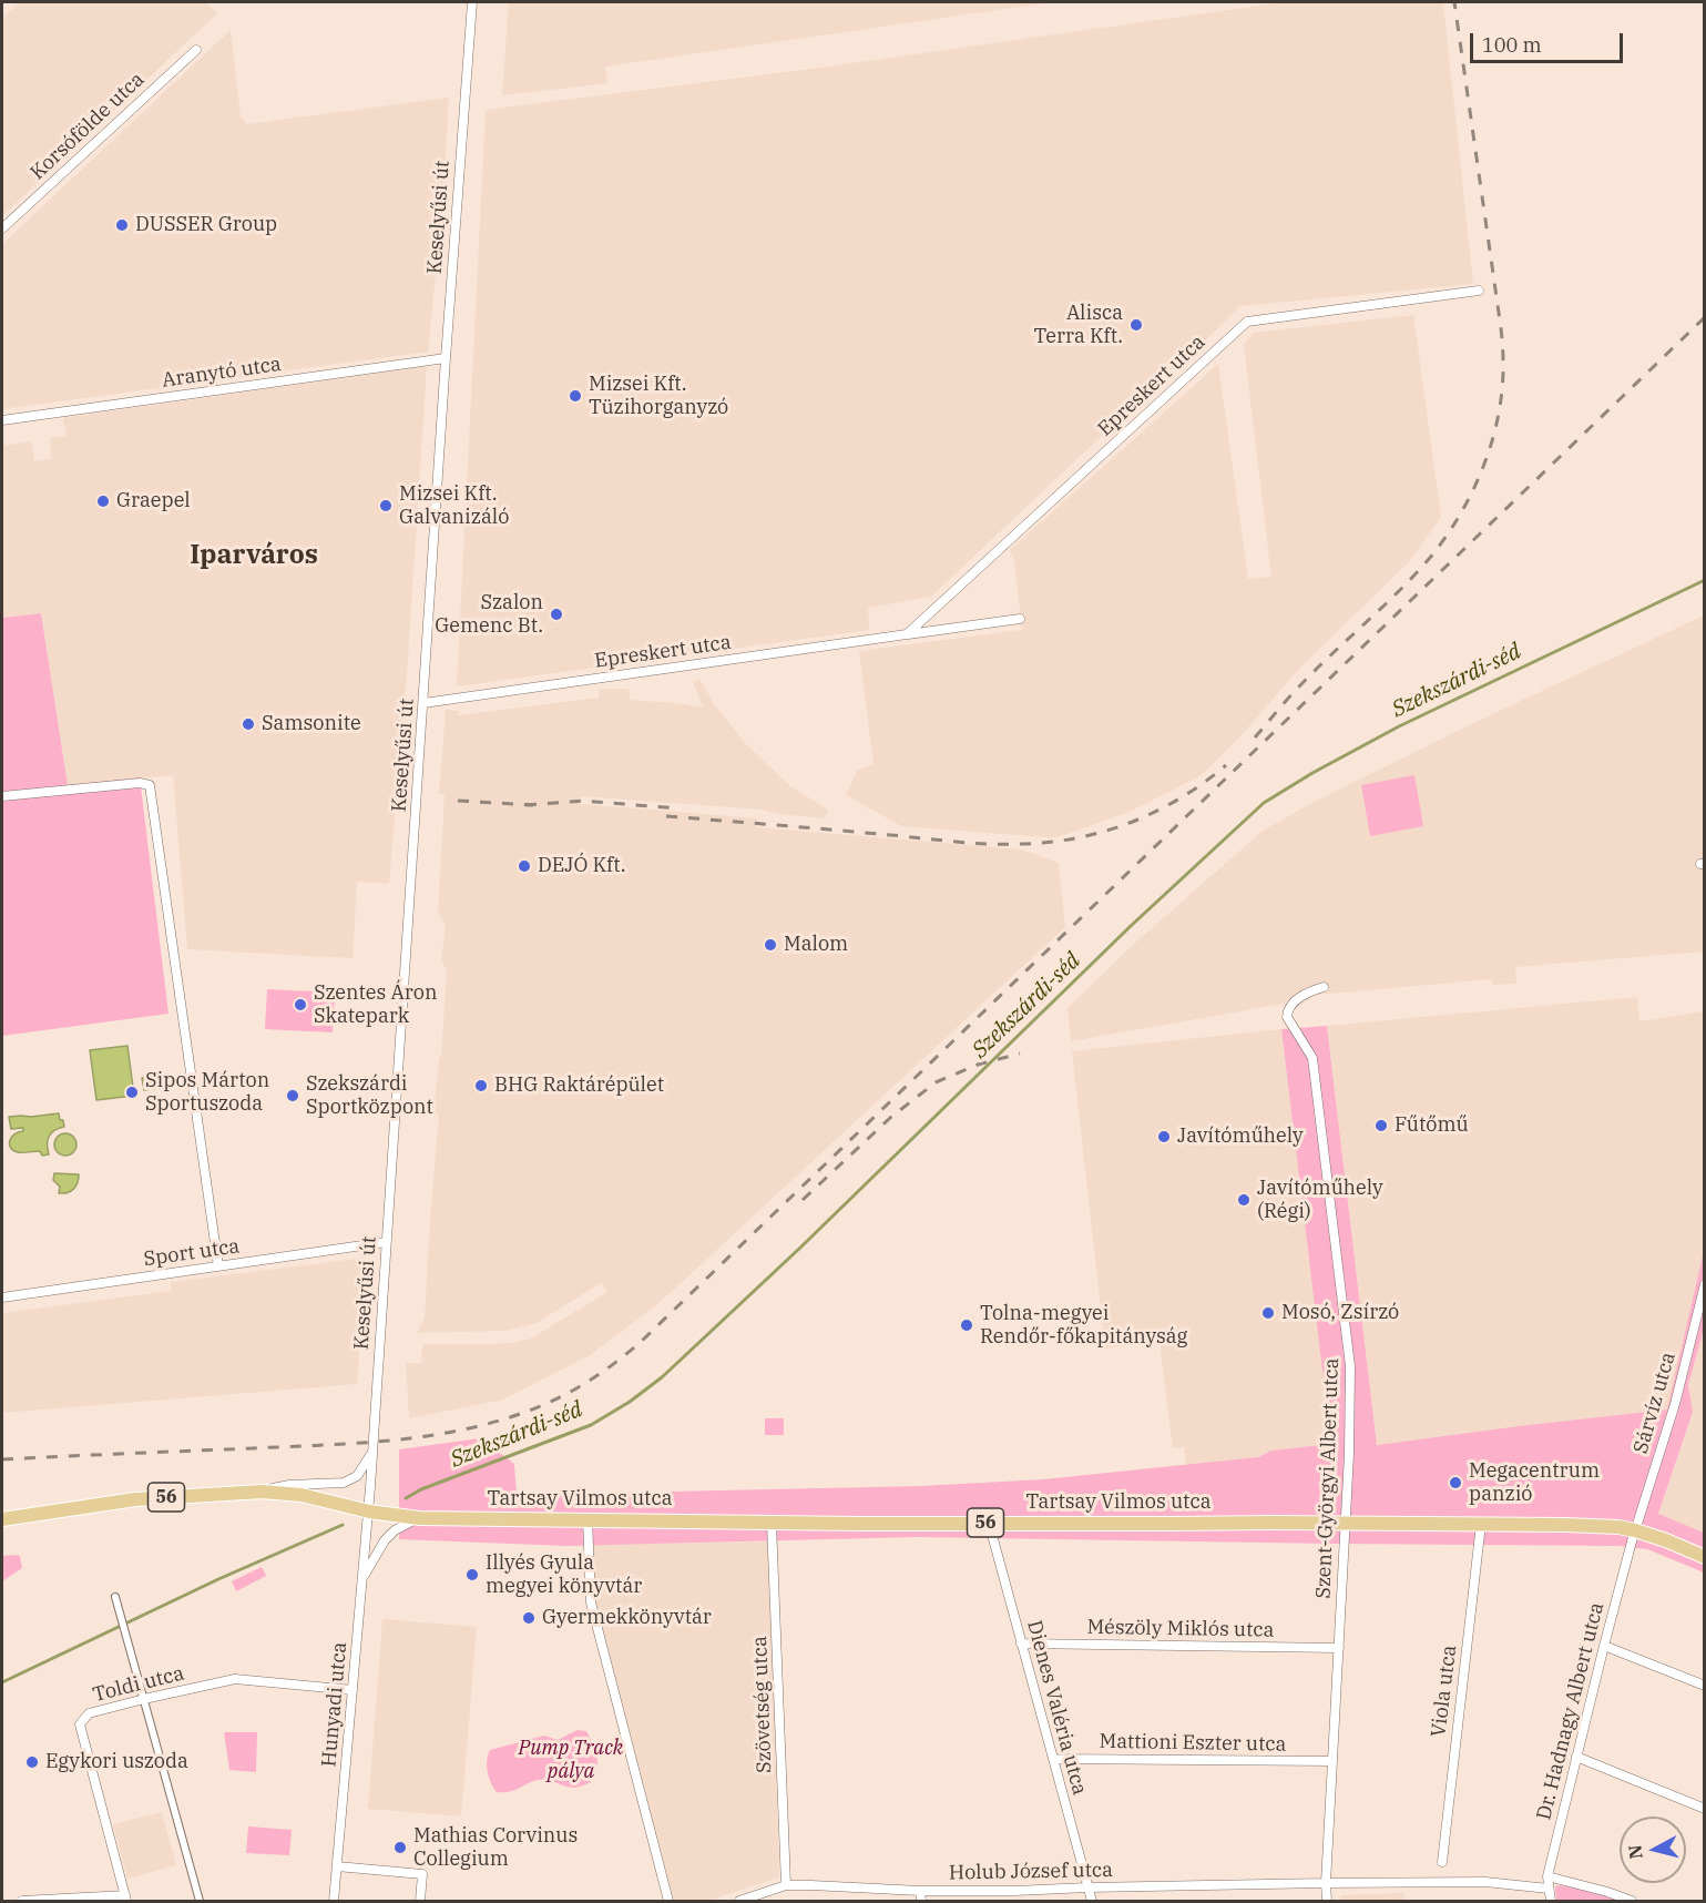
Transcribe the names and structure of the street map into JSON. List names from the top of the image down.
{
  "streets": {
    "main road": ["56", "Tartsay Vilmos utca"],
    "street": [
      "Korsófölde utca",
      "Keselyűsi út",
      "Aranytó utca",
      "Epreskert utca",
      "Sport utca",
      "Sárvíz utca",
      "Szent-Györgyi Albert utca",
      "Mészöly Miklós utca",
      "Toldi utca",
      "Viola utca",
      "Hunyadi utca",
      "Szövetség utca",
      "Dienes Valéria utca",
      "Dr. Hadnagy Albert utca",
      "Mattioni Eszter utca",
      "Holub József utca"
    ]
  },
  "crossings": [
    ["Keselyűsi út", "Aranytó utca"],
    ["Keselyűsi út", "Epreskert utca"],
    ["Keselyűsi út", "Sport utca"],
    ["Keselyűsi út", "56"],
    ["Keselyűsi út", "Tartsay Vilmos utca"],
    ["Keselyűsi út", "Hunyadi utca"],
    ["Sárvíz utca", "Tartsay Vilmos utca"],
    ["Sárvíz utca", "Dr. Hadnagy Albert utca"],
    ["Szent-Györgyi Albert utca", "Tartsay Vilmos utca"],
    ["Szent-Györgyi Albert utca", "Mészöly Miklós utca"],
    ["Szent-Györgyi Albert utca", "Mattioni Eszter utca"],
    ["Szent-Györgyi Albert utca", "Holub József utca"],
    ["56", "Tartsay Vilmos utca"],
    ["56", "Hunyadi utca"],
    ["Tartsay Vilmos utca", "Viola utca"],
    ["Tartsay Vilmos utca", "Hunyadi utca"],
    ["Tartsay Vilmos utca", "Szövetség utca"],
    ["Tartsay Vilmos utca", "Dienes Valéria utca"],
    ["Tartsay Vilmos utca", "Dr. Hadnagy Albert utca"],
    ["Mészöly Miklós utca", "Dienes Valéria utca"],
    ["Toldi utca", "Hunyadi utca"],
    ["Szövetség utca", "Holub József utca"],
    ["Dienes Valéria utca", "Mattioni Eszter utca"],
    ["Dienes Valéria utca", "Holub József utca"],
    ["Dr. Hadnagy Albert utca", "Holub József utca"]
  ],
  "districts": ["Iparváros"],
  "water": ["Szekszárdi-séd"],
  "parks": ["Pump Track pálya"],
  "places": [
    "DUSSER Group",
    "Alisca Terra Kft.",
    "Mizsei Kft. Tüzihorganyzó",
    "Graepel",
    "Mizsei Kft. Galvanizáló",
    "Szalon Gemenc Bt.",
    "Samsonite",
    "DEJÓ Kft.",
    "Malom",
    "Szentes Áron Skatepark",
    "BHG Raktárépület",
    "Sipos Márton Sportuszoda",
    "Szekszárdi Sportközpont",
    "Fűtőmű",
    "Javítóműhely",
    "Javítóműhely (Régi)",
    "Mosó, Zsírzó",
    "Tolna-megyei Rendőr-főkapitányság",
    "Megacentrum panzió",
    "Illyés Gyula megyei könyvtár",
    "Gyermekkönyvtár",
    "Egykori uszoda",
    "Mathias Corvinus Collegium"
  ],
  "scale_bar": "100 m",
  "north": "left"
}
